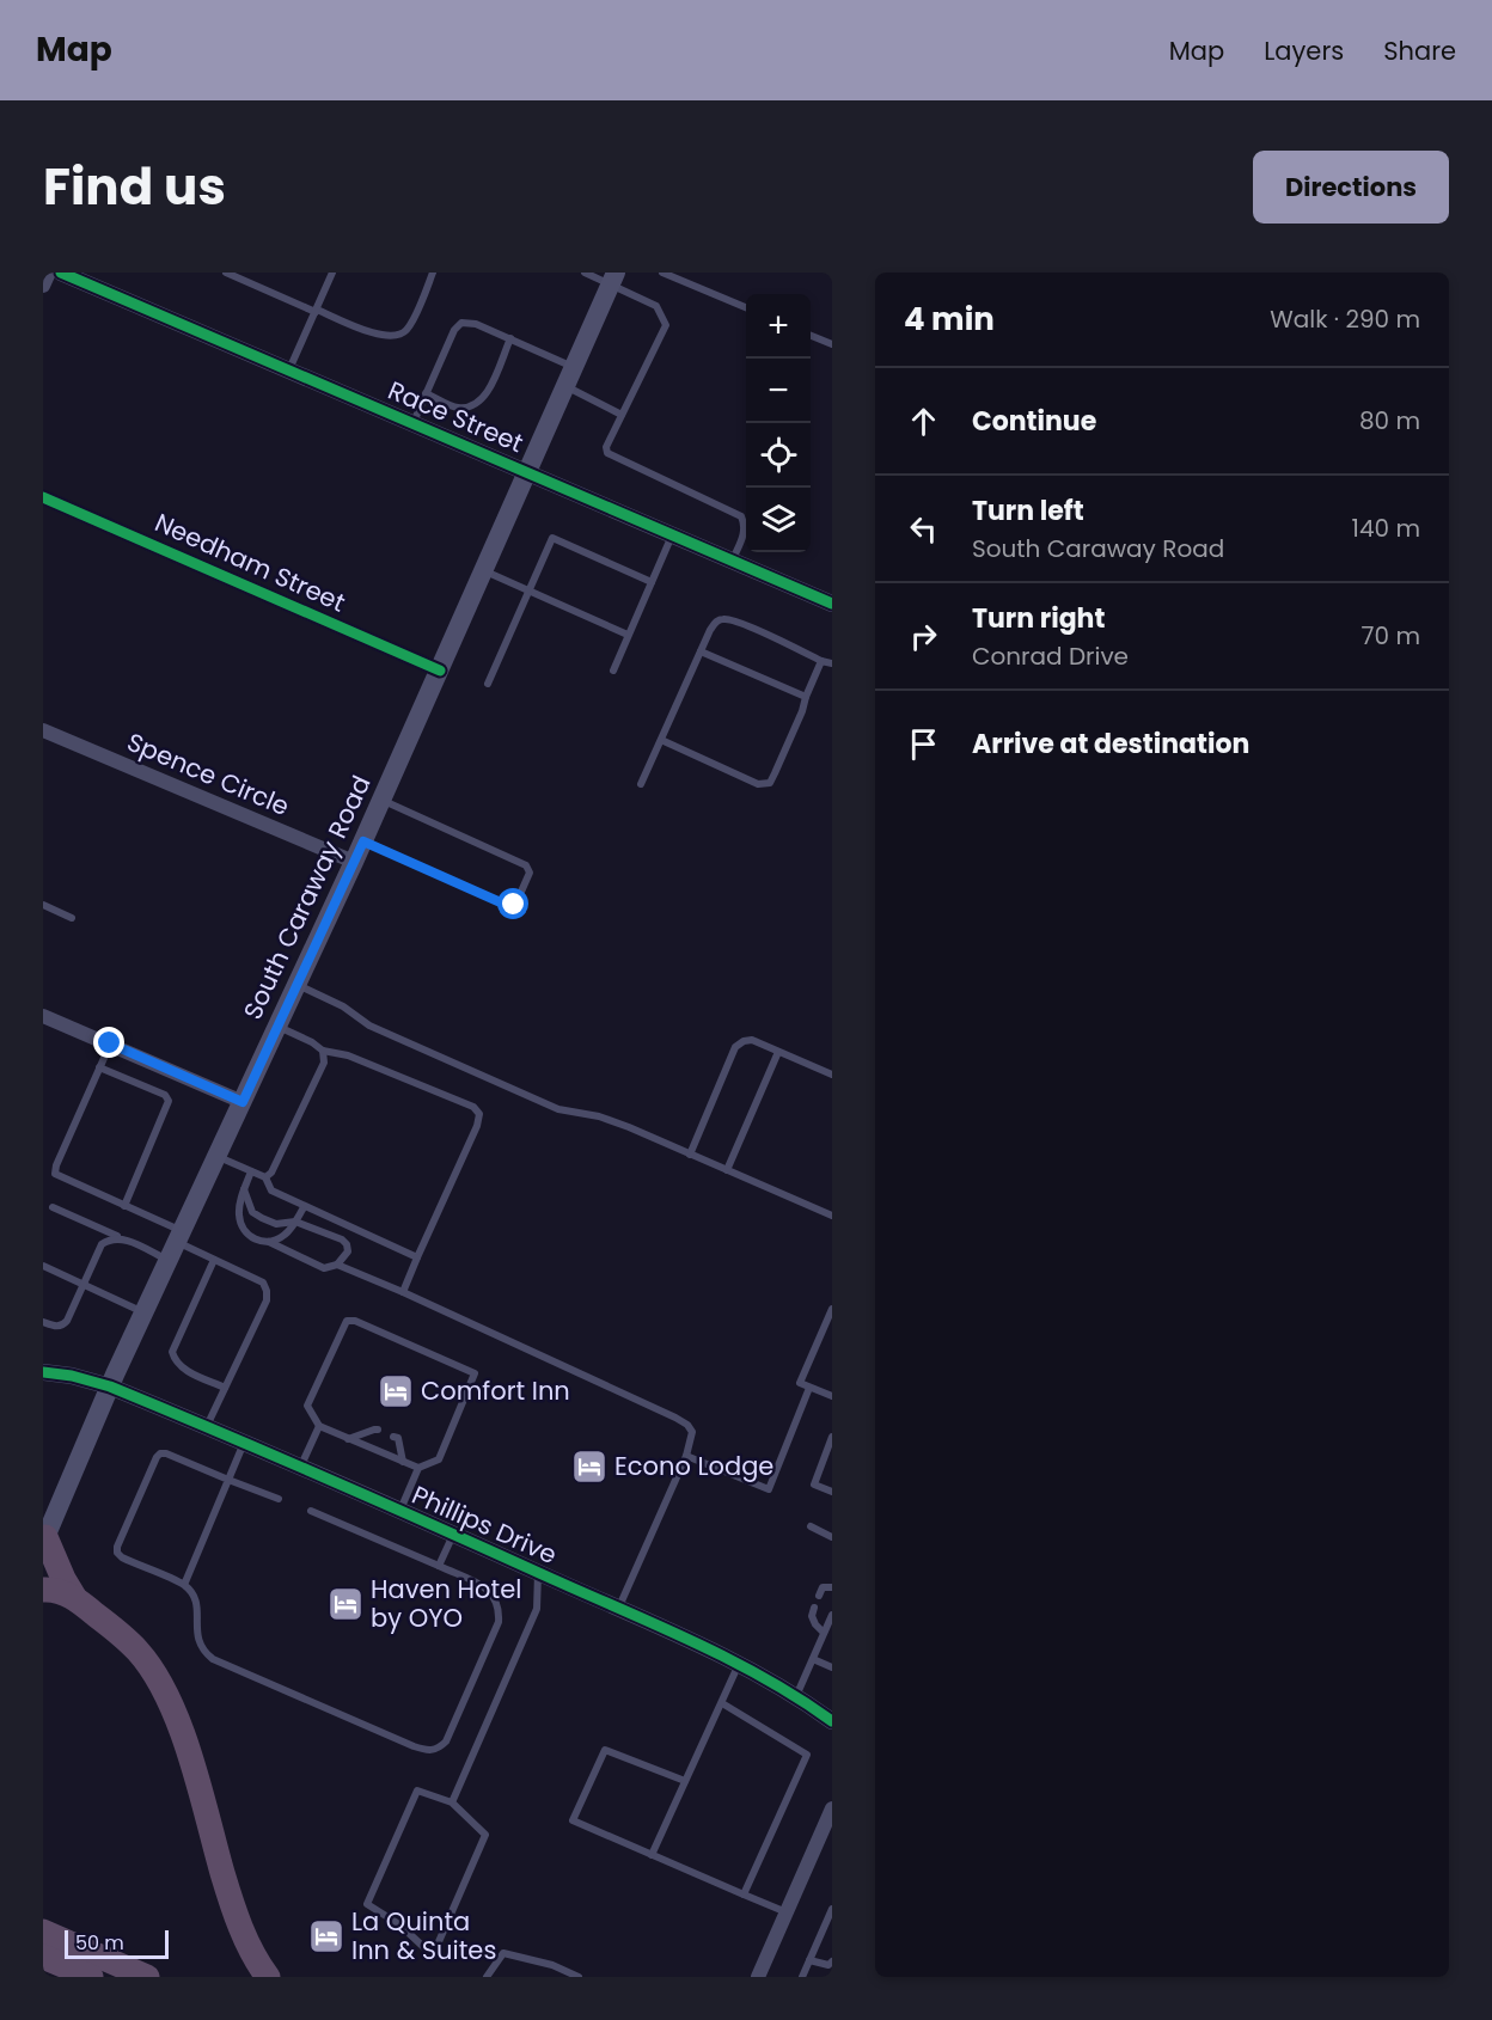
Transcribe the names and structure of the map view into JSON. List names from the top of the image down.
{
  "streets": {
    "main road": ["South Caraway Road"],
    "street": [
      "Race Street",
      "Needham Street",
      "Spence Circle",
      "Phillips Drive"
    ]
  },
  "crossings": [
    ["Race Street", "South Caraway Road"],
    ["Needham Street", "South Caraway Road"],
    ["Spence Circle", "South Caraway Road"],
    ["South Caraway Road", "Phillips Drive"]
  ],
  "places": {
    "hotel": [
      "Comfort Inn",
      "Econo Lodge",
      "Haven Hotel by OYO",
      "La Quinta Inn & Suites"
    ]
  },
  "scale_bar": "50 m",
  "page": {
    "header": "Map",
    "nav": ["Map", "Layers", "Share"],
    "title": "Find us",
    "buttons": "Directions",
    "heading": ["4 min", "Walk · 290 m"],
    "map_buttons": ["+", "−"],
    "list": [
      ["Continue", "80 m"],
      ["Turn left", "South Caraway Road", "140 m"],
      ["Turn right", "Conrad Drive", "70 m"],
      "Arrive at destination"
    ],
    "scale": "50 m"
  }
}
